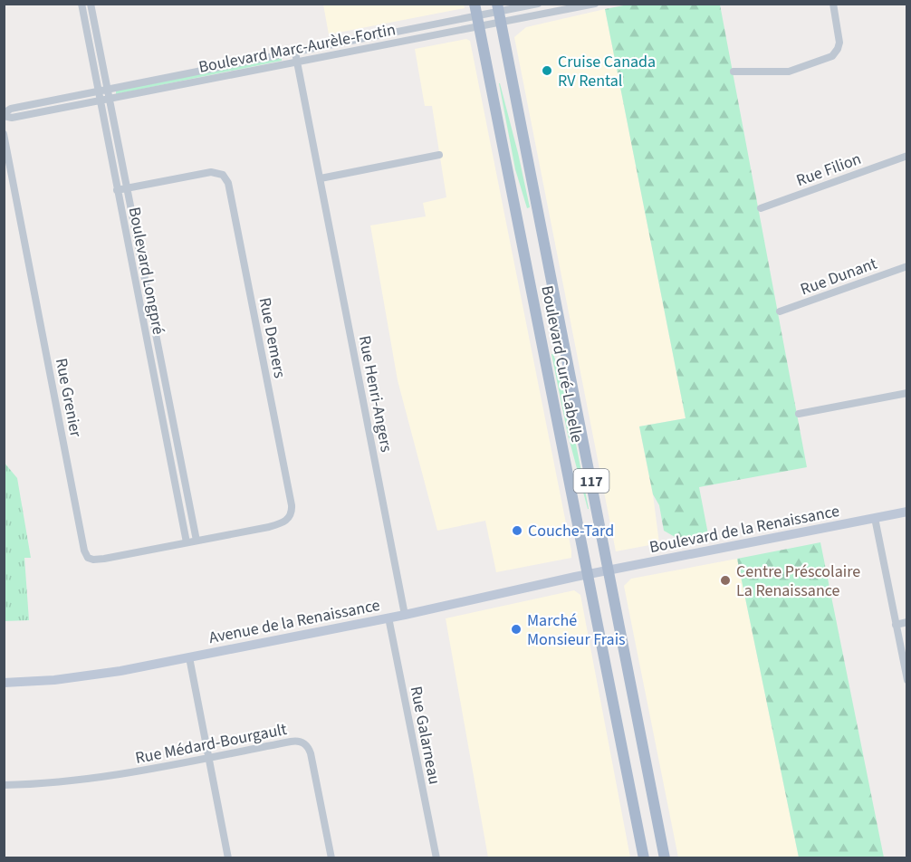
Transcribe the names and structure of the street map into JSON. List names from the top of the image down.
{
  "streets": {
    "main road": ["Boulevard Curé-Labelle", "117"],
    "street": [
      "Boulevard Marc-Aurèle-Fortin",
      "Rue Filion",
      "Boulevard Longpré",
      "Rue Dunant",
      "Rue Demers",
      "Rue Henri-Angers",
      "Rue Grenier",
      "Boulevard de la Renaissance",
      "Avenue de la Renaissance",
      "Rue Galarneau",
      "Rue Médard-Bourgault"
    ]
  },
  "crossings": [
    ["Boulevard Marc-Aurèle-Fortin", "Boulevard Longpré"],
    ["Boulevard Marc-Aurèle-Fortin", "Boulevard Curé-Labelle"],
    ["Boulevard Marc-Aurèle-Fortin", "Rue Henri-Angers"],
    ["Boulevard Longpré", "Rue Demers"],
    ["Boulevard Longpré", "Rue Grenier"],
    ["Rue Demers", "Rue Grenier"],
    ["Boulevard Curé-Labelle", "Boulevard de la Renaissance"],
    ["Boulevard Curé-Labelle", "Avenue de la Renaissance"],
    ["Rue Henri-Angers", "Avenue de la Renaissance"],
    ["Boulevard de la Renaissance", "Avenue de la Renaissance"],
    ["Avenue de la Renaissance", "Rue Galarneau"]
  ],
  "places": [
    "Cruise Canada RV Rental",
    "Couche-Tard",
    "Centre Préscolaire La Renaissance",
    "Marché Monsieur Frais"
  ]
}
